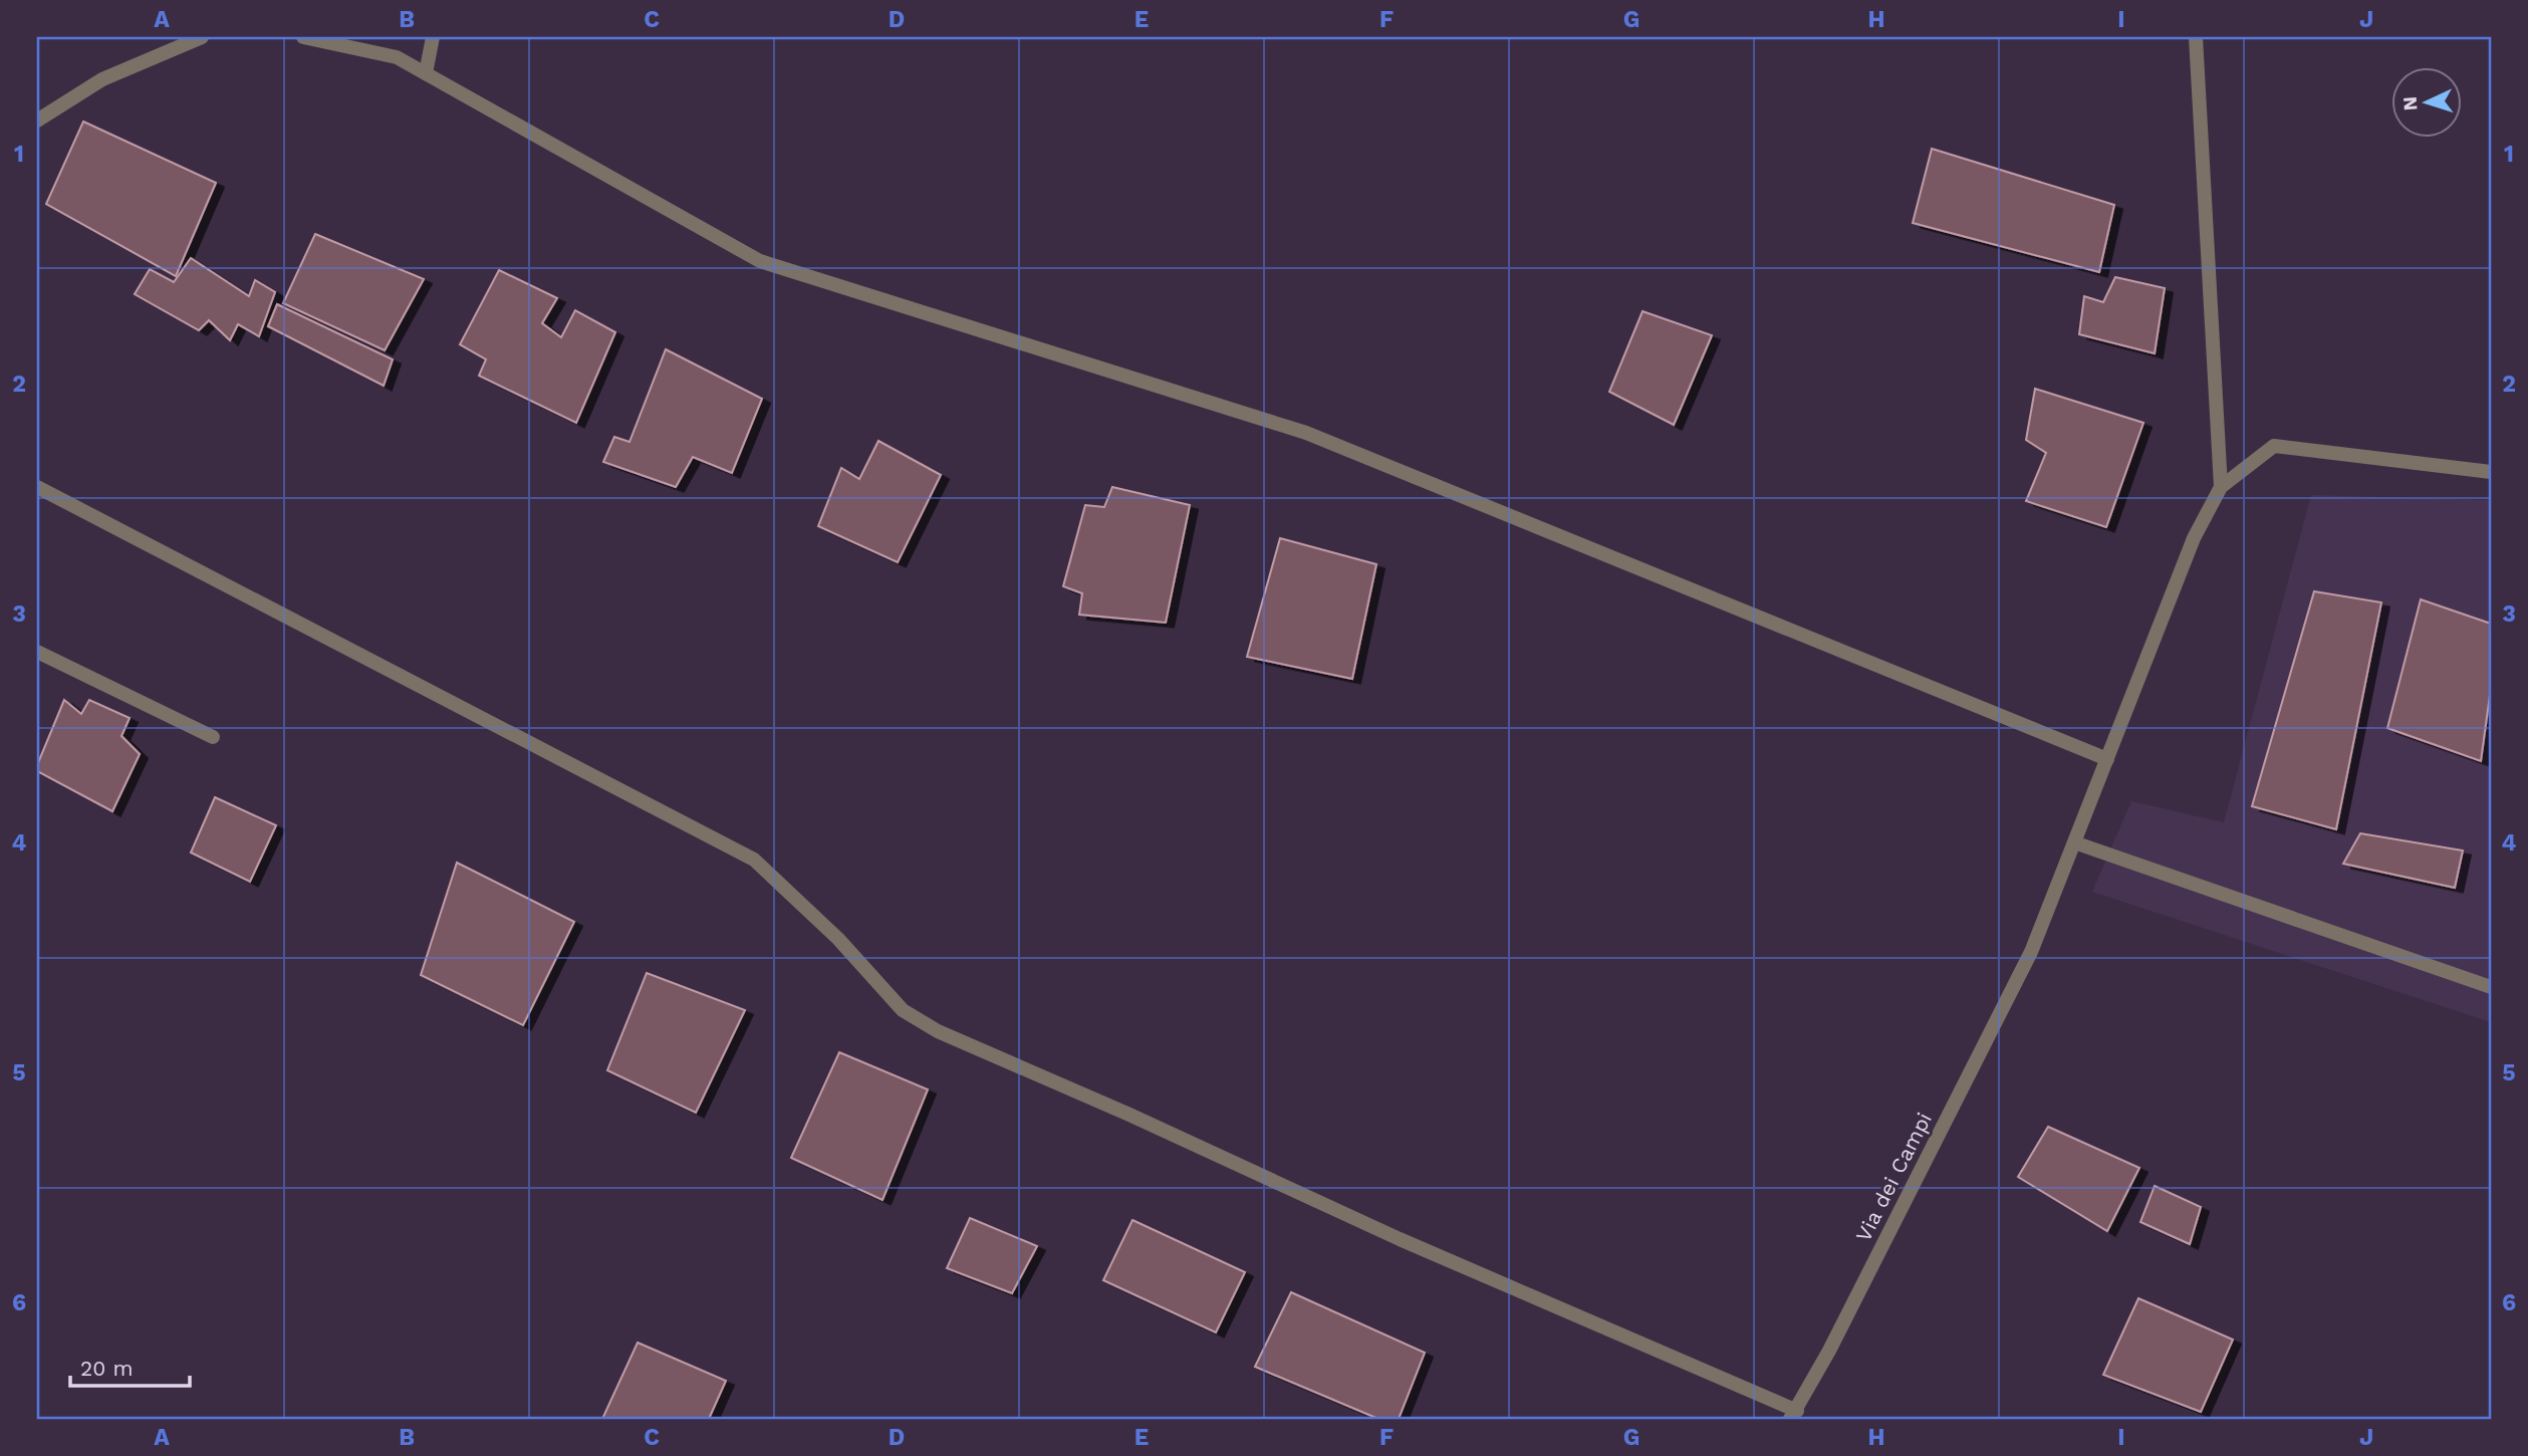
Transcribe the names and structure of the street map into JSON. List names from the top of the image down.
{
  "streets": {
    "street": ["Via dei Campi"]
  },
  "scale_bar": "20 m",
  "north": "left",
  "grid": {
    "columns": [
      "A",
      "B",
      "C",
      "D",
      "E",
      "F",
      "G",
      "H",
      "I",
      "J"
    ],
    "rows": [
      "1",
      "2",
      "3",
      "4",
      "5",
      "6"
    ]
  }
}
